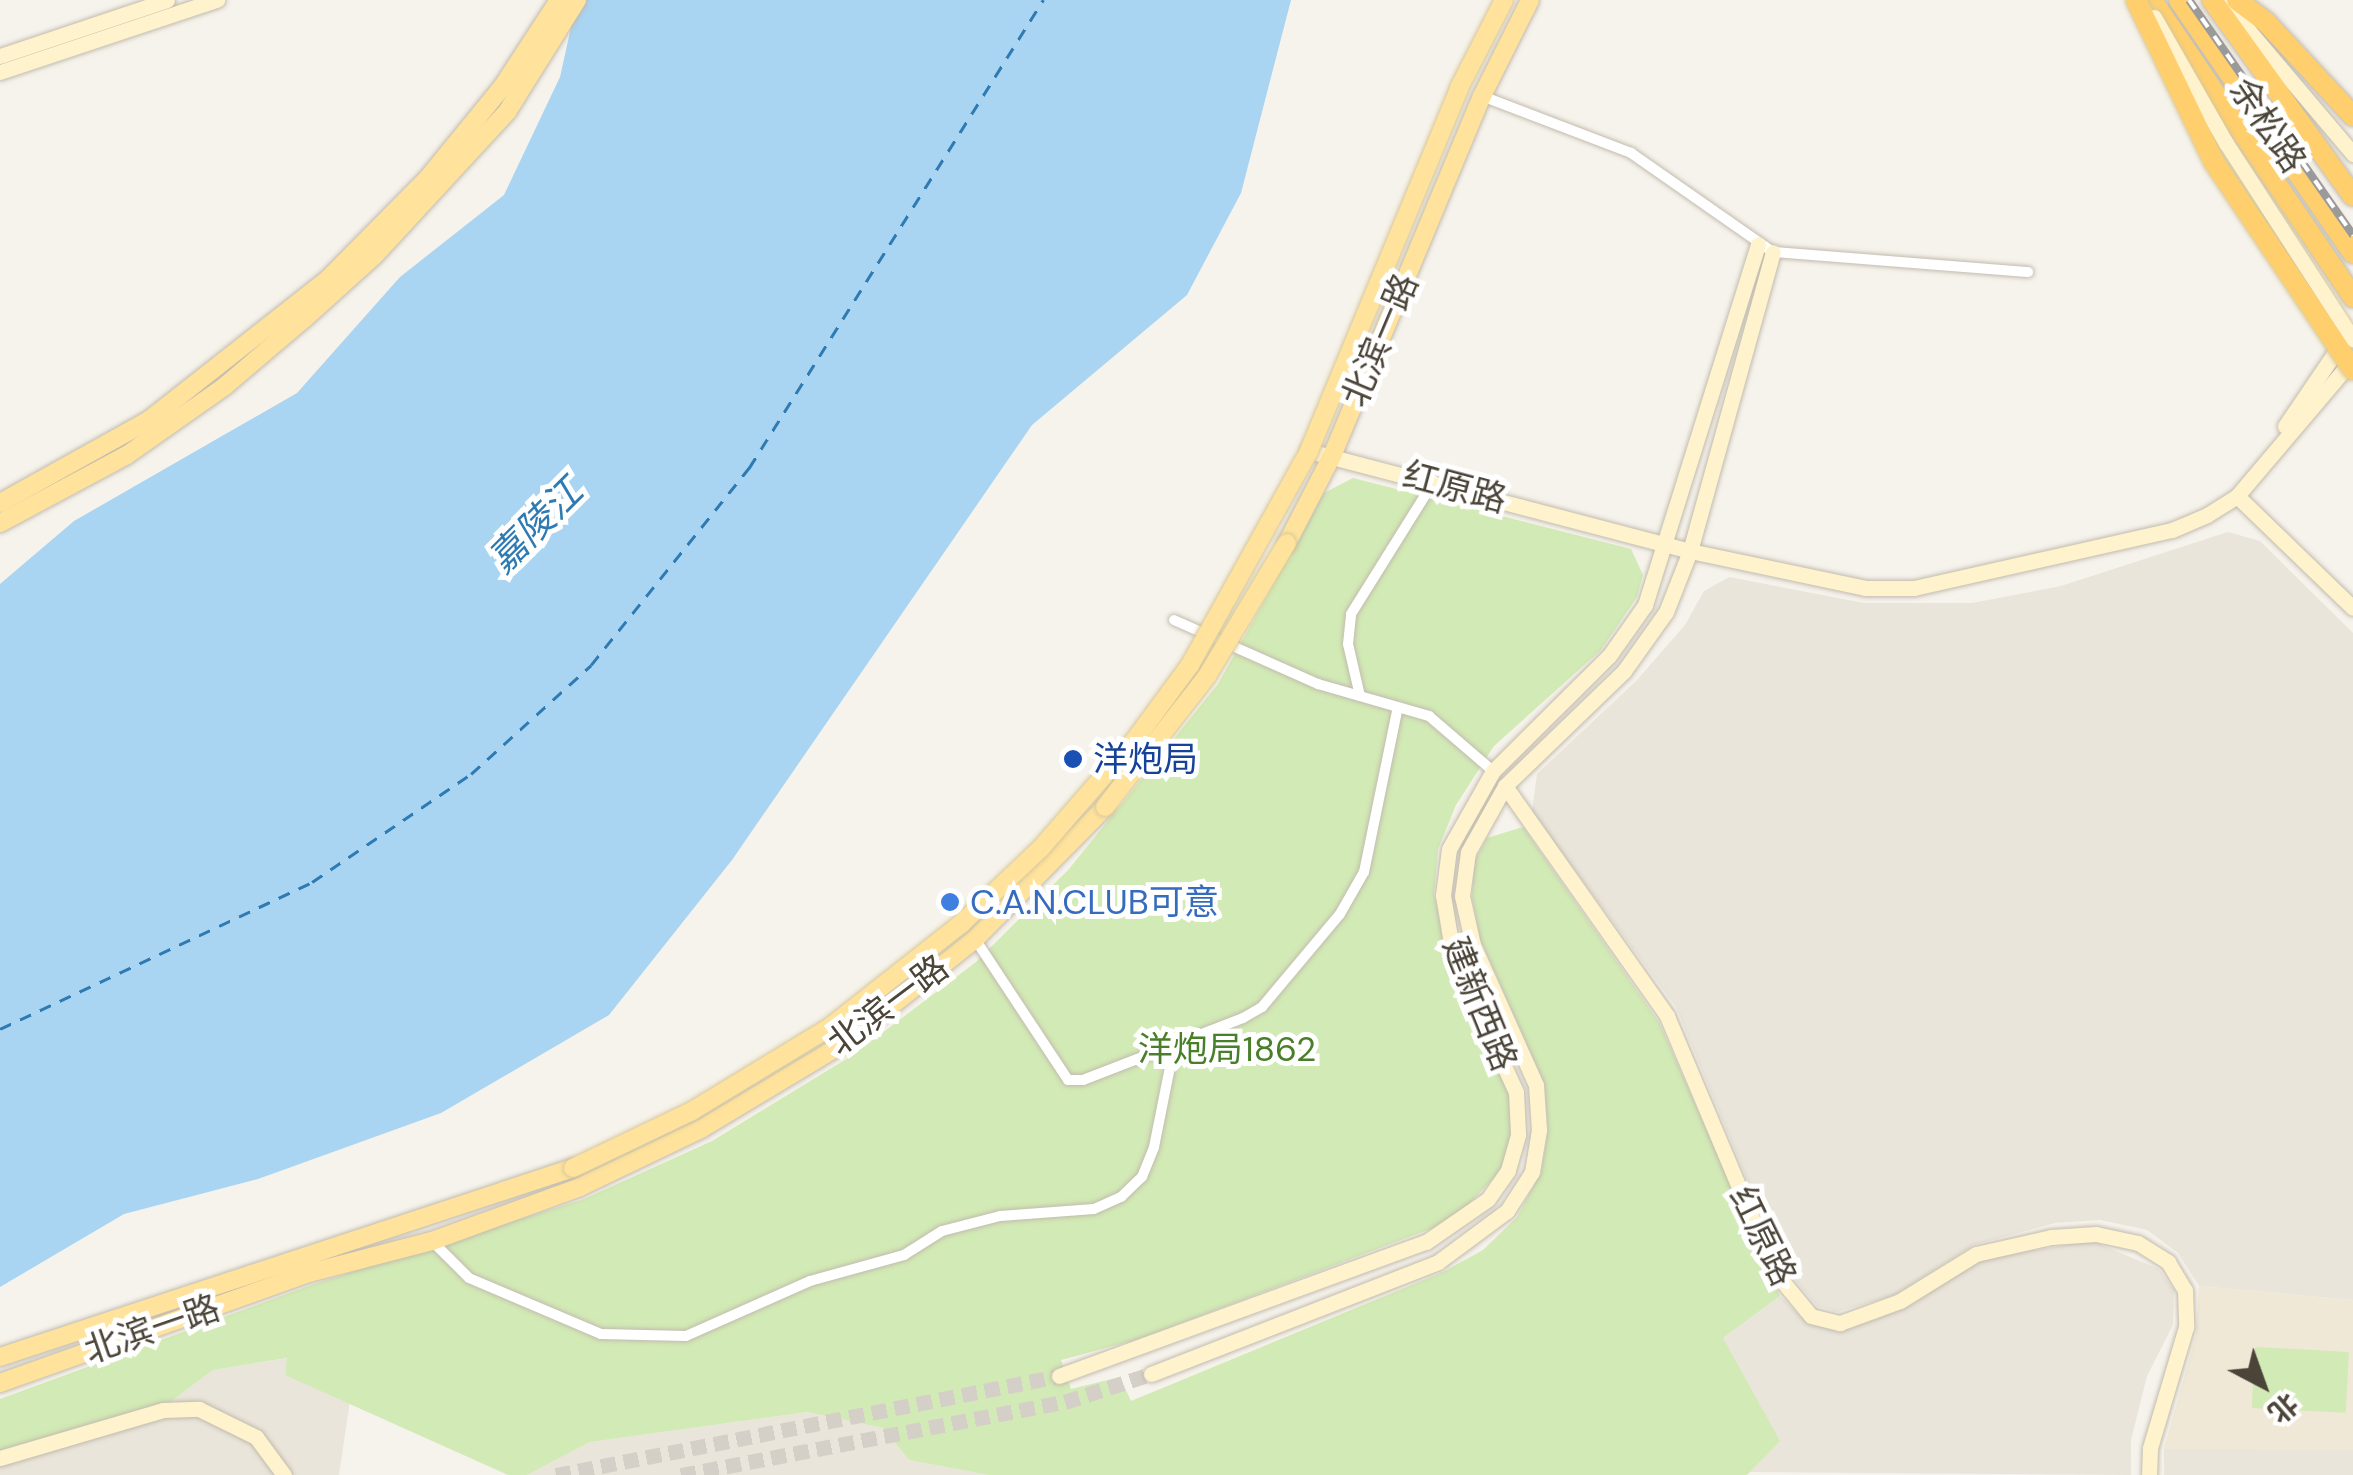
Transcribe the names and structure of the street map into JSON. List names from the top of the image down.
{
  "streets": {
    "highway": ["余松路"],
    "main road": ["北滨一路", "红原路", "建新西路"]
  },
  "crossings": [
    ["北滨一路", "红原路"],
    ["红原路", "建新西路"]
  ],
  "water": ["嘉陵江"],
  "parks": ["洋炮局1862"],
  "places": ["洋炮局", "C.A.N.CLUB可意"],
  "north": "bottom right"
}
